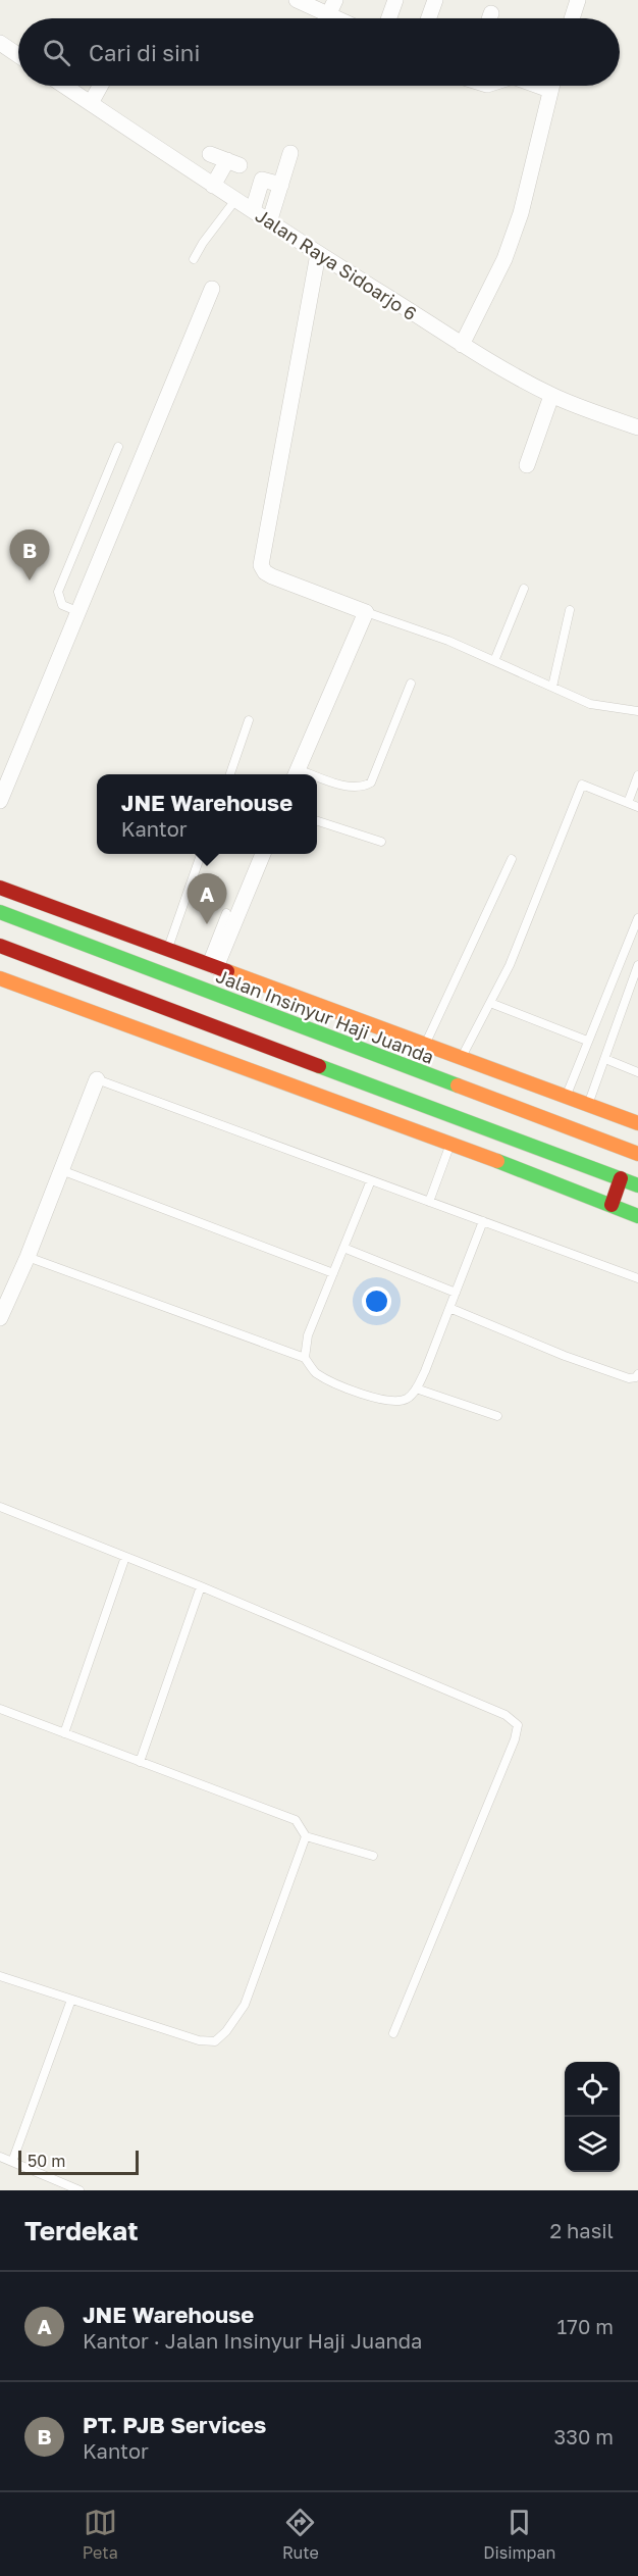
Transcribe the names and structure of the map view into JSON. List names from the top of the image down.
{
  "streets": {
    "main road": ["Jalan Insinyur Haji Juanda"],
    "street": ["Jalan Raya Sidoarjo 6"]
  },
  "scale_bar": "50 m",
  "page": {
    "search": "Cari di sini",
    "pins": ["B", "A"],
    "popup": ["JNE Warehouse", "Kantor"],
    "scale": "50 m",
    "heading": ["Terdekat", "2 hasil"],
    "list": [
      {
        "mark": "A",
        "name": "JNE Warehouse",
        "note": "Kantor · Jalan Insinyur Haji Juanda",
        "value": "170 m"
      },
      {
        "mark": "B",
        "name": "PT. PJB Services",
        "note": "Kantor",
        "value": "330 m"
      }
    ],
    "nav": ["Peta", "Rute", "Disimpan"]
  }
}
